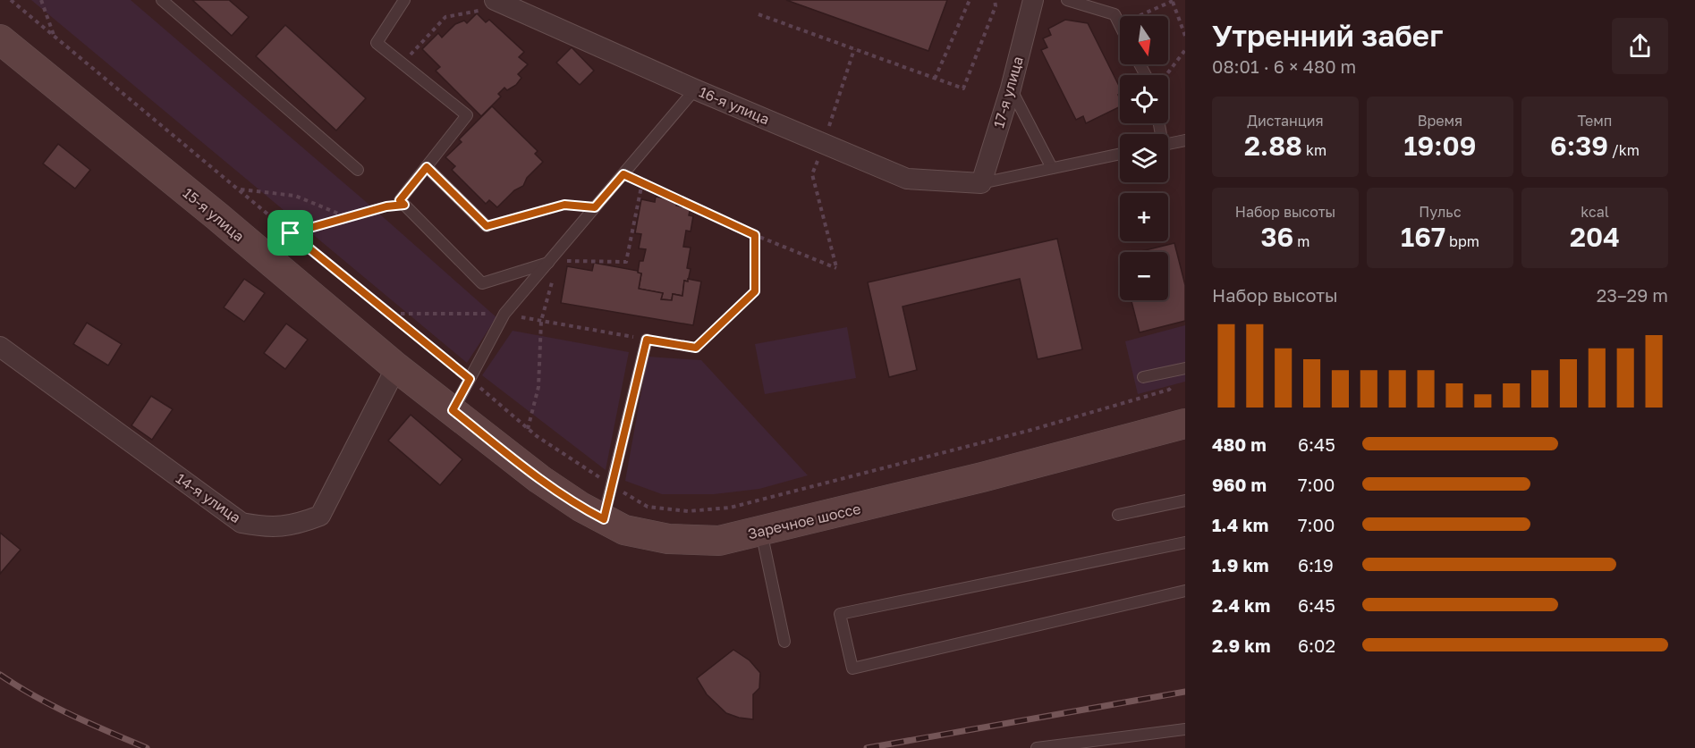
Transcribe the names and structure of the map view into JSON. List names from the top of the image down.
{
  "streets": {
    "main road": ["15-я улица", "Заречное шоссе"],
    "street": ["17-я улица", "16-я улица", "14-я улица"]
  },
  "crossings": [
    ["17-я улица", "16-я улица"],
    ["15-я улица", "14-я улица"],
    ["15-я улица", "Заречное шоссе"]
  ],
  "north": "bottom",
  "page": {
    "heading": ["Утренний забег", "08:01 · 6 × 480 m"],
    "map_buttons": ["+", "−"],
    "stats": [
      ["Дистанция", "2.88 km"],
      ["Время", "19:09"],
      ["Темп", "6:39 /km"],
      ["Набор высоты", "36 m"],
      ["Пульс", "167 bpm"],
      ["kcal", "204"]
    ],
    "chart": ["Набор высоты", "23–29 m"],
    "list": [
      {
        "name": "480 m",
        "note": "6:45"
      },
      {
        "name": "960 m",
        "note": "7:00"
      },
      {
        "name": "1.4 km",
        "note": "7:00"
      },
      {
        "name": "1.9 km",
        "note": "6:19"
      },
      {
        "name": "2.4 km",
        "note": "6:45"
      },
      {
        "name": "2.9 km",
        "note": "6:02"
      }
    ]
  }
}
